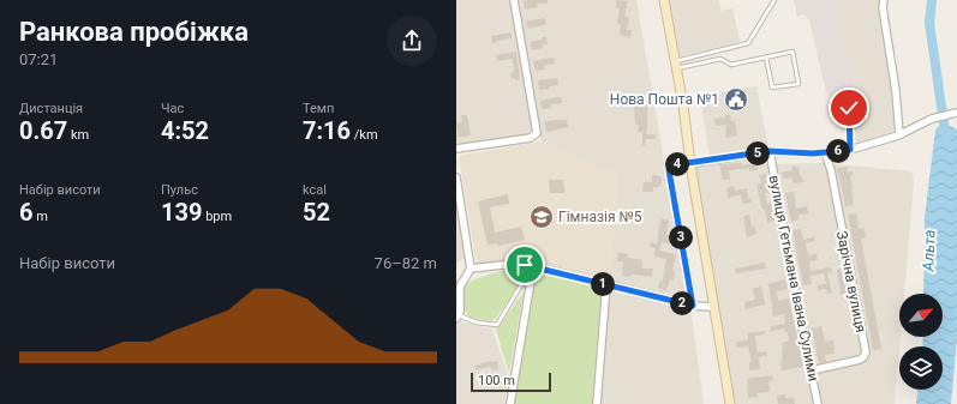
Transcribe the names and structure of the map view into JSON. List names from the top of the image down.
{
  "streets": {
    "street": ["вулиця Гетьмана Івана Сулими", "Зарічна вулиця"]
  },
  "crossings": [
    ["вулиця Гетьмана Івана Сулими", "Зарічна вулиця"]
  ],
  "water": ["Альта"],
  "places": {
    "public building": ["Нова Пошта №1"],
    "school or university": ["Гімназія №5"]
  },
  "scale_bar": "100 m",
  "north": "top right",
  "page": {
    "heading": ["Ранкова пробіжка", "07:21"],
    "stats": [
      ["Дистанція", "0.67 km"],
      ["Час", "4:52"],
      ["Темп", "7:16 /km"],
      ["Набір висоти", "6 m"],
      ["Пульс", "139 bpm"],
      ["kcal", "52"]
    ],
    "pins": [
      "6",
      "5",
      "4",
      "3",
      "1",
      "2"
    ],
    "chart": ["Набір висоти", "76–82 m"],
    "scale": "100 m"
  }
}
